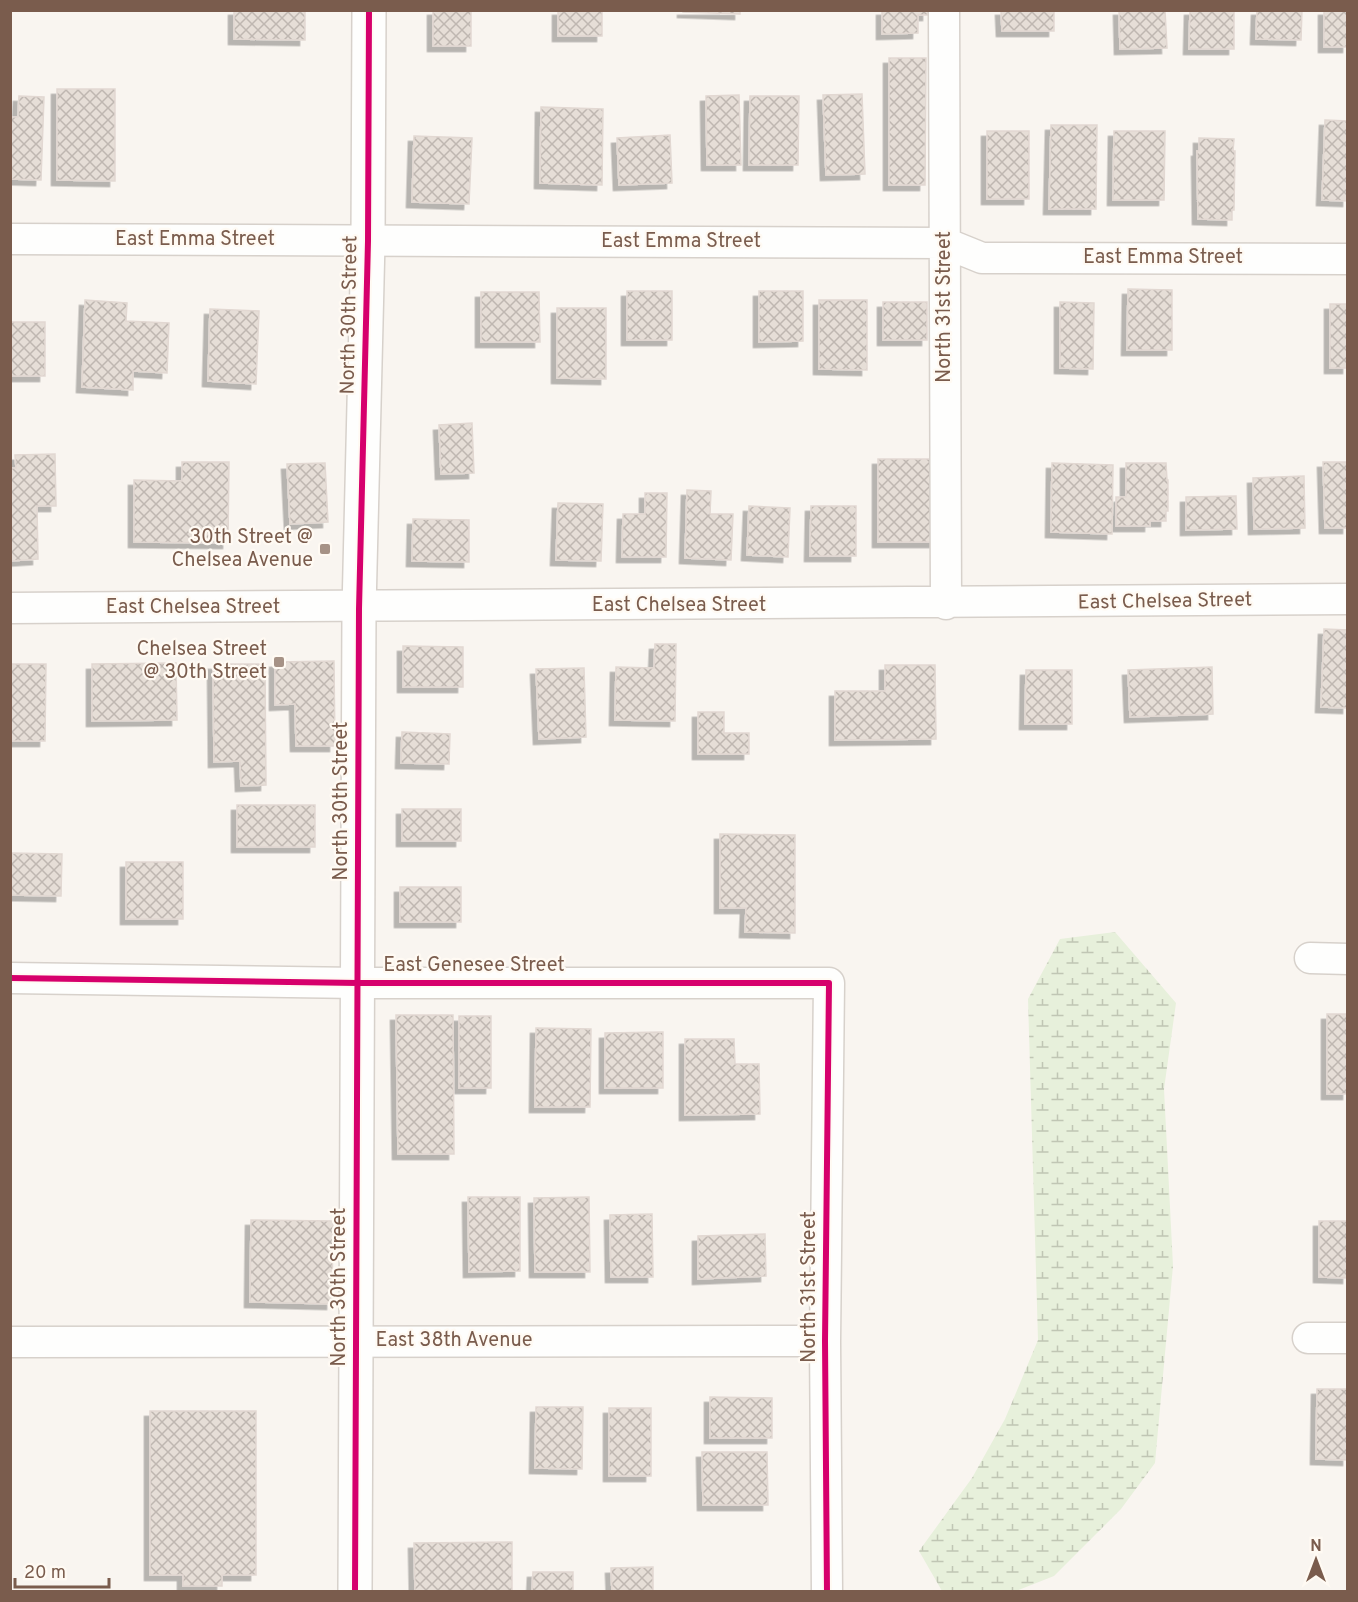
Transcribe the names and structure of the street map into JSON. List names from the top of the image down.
{
  "streets": {
    "street": [
      "East Emma Street",
      "North 31st Street",
      "North 30th Street",
      "East Chelsea Street",
      "East Genesee Street",
      "East 38th Avenue"
    ]
  },
  "crossings": [
    ["East Emma Street", "North 31st Street"],
    ["East Emma Street", "North 30th Street"],
    ["North 31st Street", "East Chelsea Street"],
    ["North 31st Street", "East Genesee Street"],
    ["North 31st Street", "East 38th Avenue"],
    ["North 30th Street", "East Chelsea Street"],
    ["North 30th Street", "East Genesee Street"],
    ["North 30th Street", "East 38th Avenue"]
  ],
  "places": {
    "transit": ["30th Street @ Chelsea Avenue", "Chelsea Street @ 30th Street"]
  },
  "scale_bar": "20 m",
  "north": "top"
}
